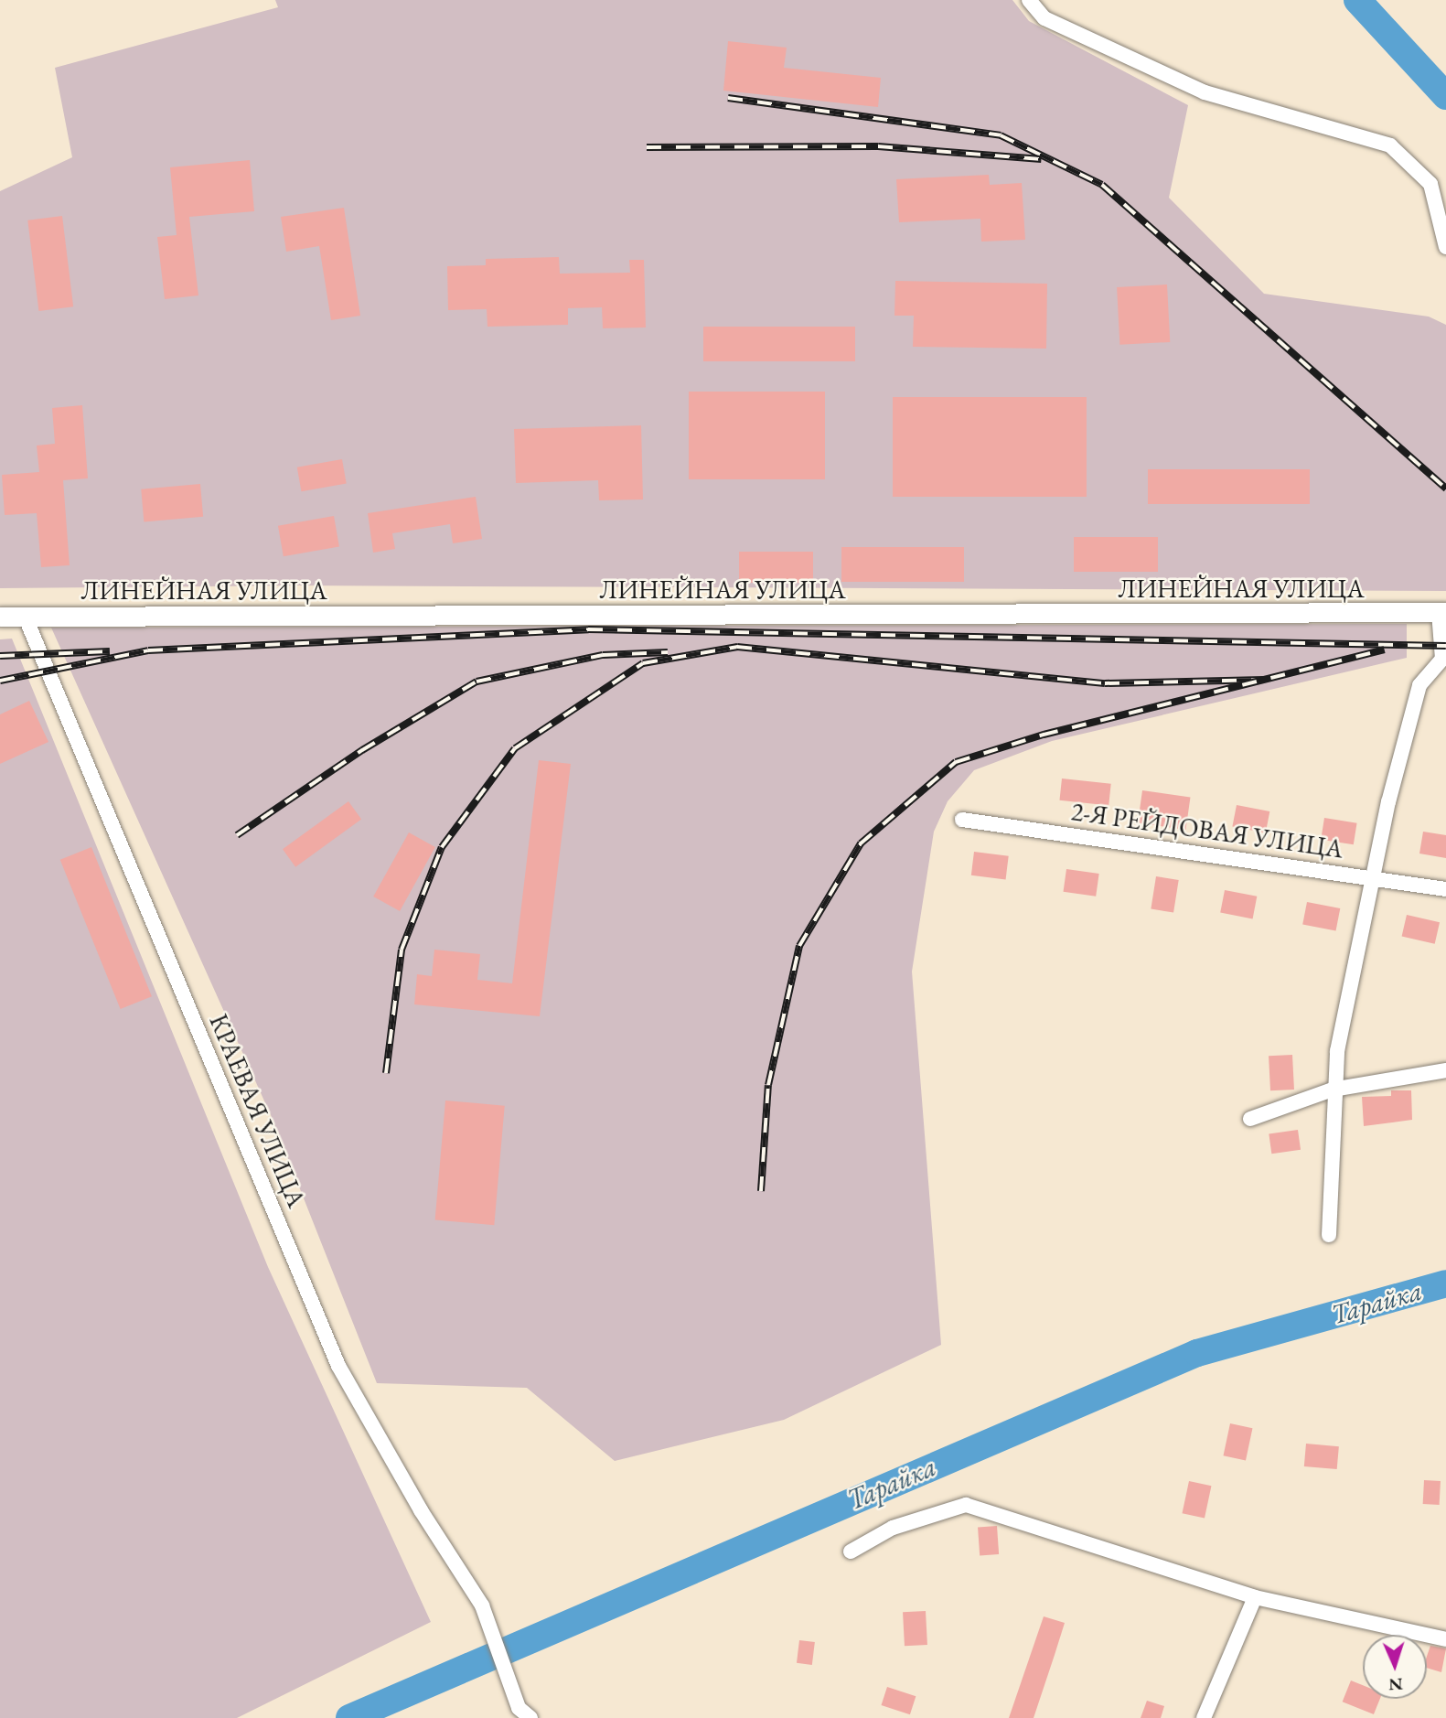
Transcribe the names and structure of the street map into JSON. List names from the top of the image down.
{
  "streets": {
    "street": ["ЛИНЕЙНАЯ УЛИЦА", "2-Я РЕЙДОВАЯ УЛИЦА", "КРАЕВАЯ УЛИЦА"]
  },
  "crossings": [
    ["ЛИНЕЙНАЯ УЛИЦА", "КРАЕВАЯ УЛИЦА"]
  ],
  "water": ["Тарайка"],
  "north": "bottom"
}
